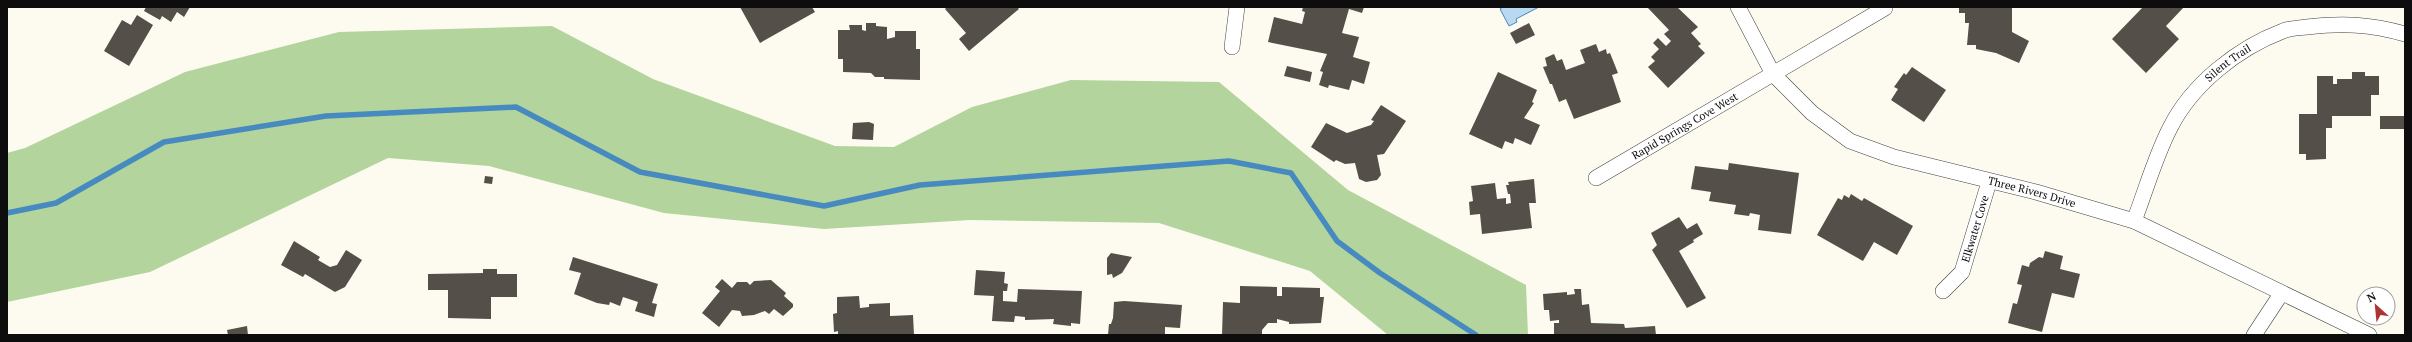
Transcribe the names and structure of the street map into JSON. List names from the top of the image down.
{
  "streets": {
    "street": [
      "Silent Trail",
      "Rapid Springs Cove West",
      "Three Rivers Drive",
      "Elkwater Cove"
    ]
  },
  "crossings": [
    ["Silent Trail", "Three Rivers Drive"],
    ["Rapid Springs Cove West", "Three Rivers Drive"],
    ["Three Rivers Drive", "Elkwater Cove"]
  ],
  "north": "top left"
}
